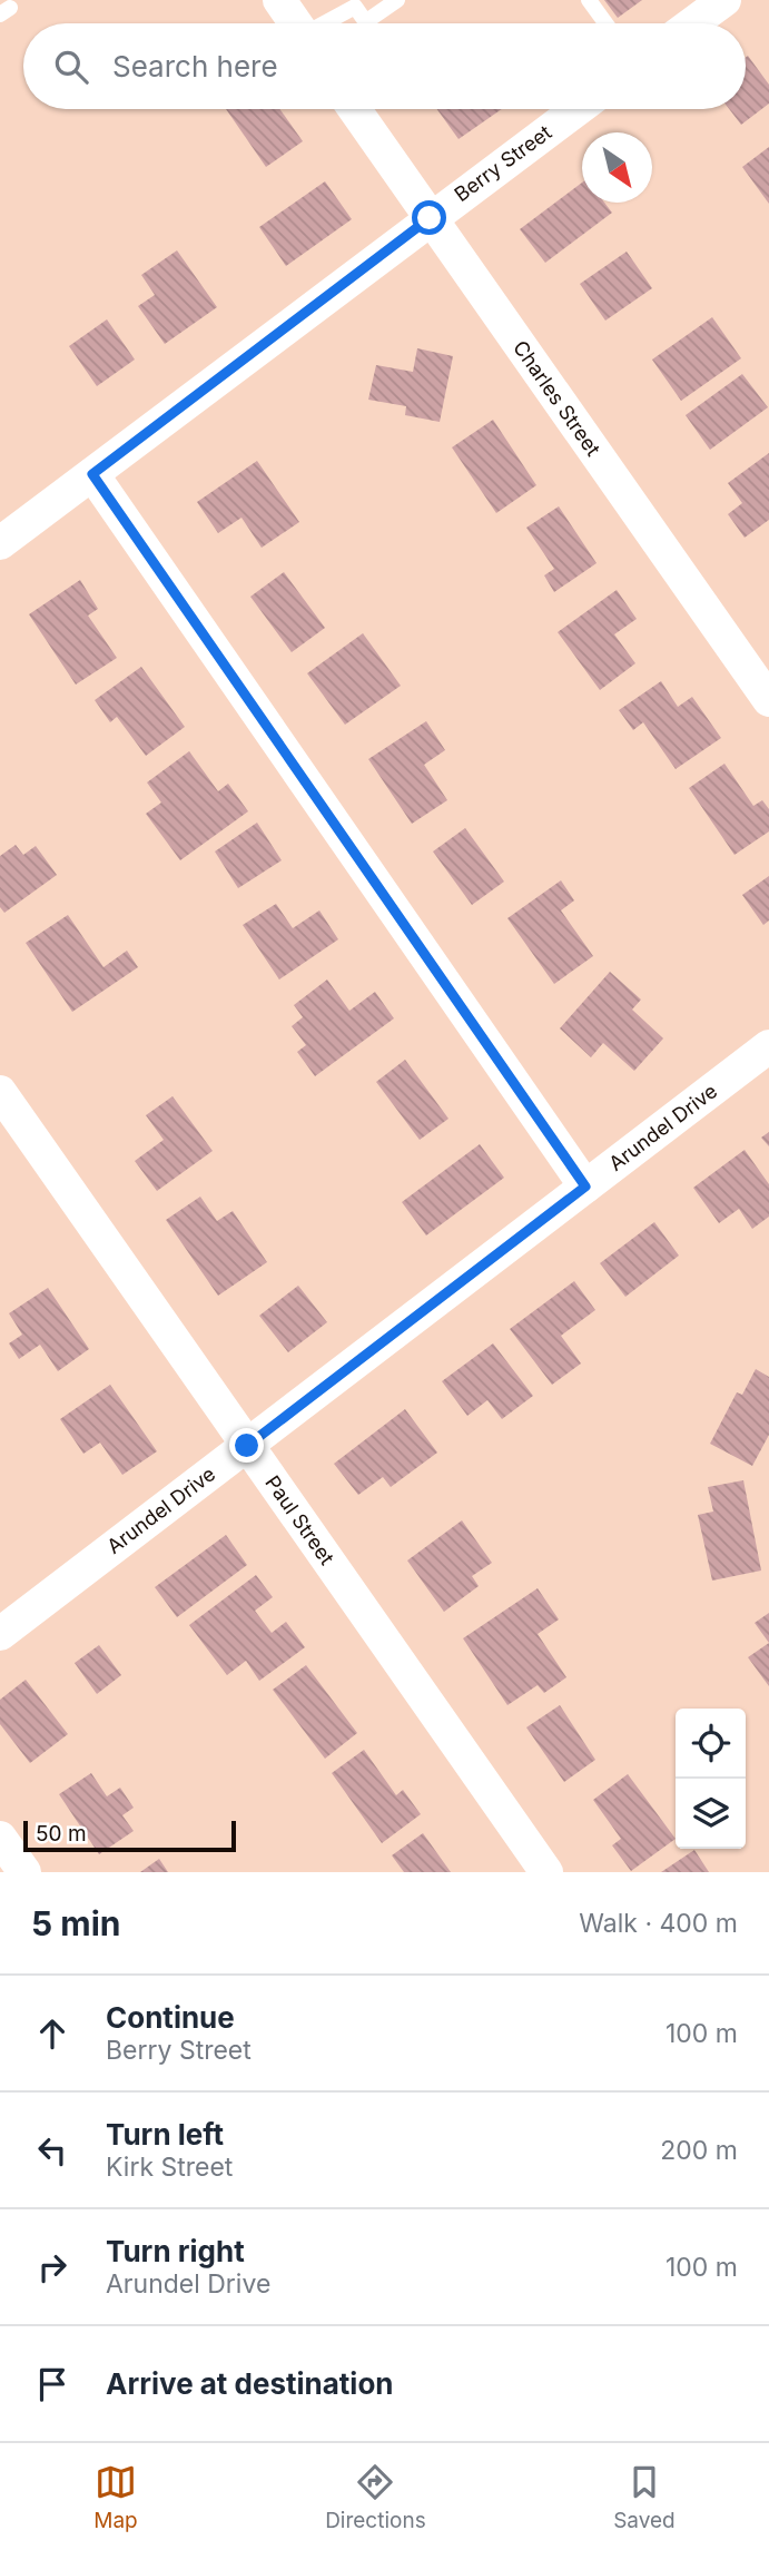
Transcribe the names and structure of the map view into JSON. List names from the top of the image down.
{
  "streets": {
    "street": [
      "Berry Street",
      "Charles Street",
      "Arundel Drive",
      "Paul Street"
    ]
  },
  "crossings": [
    ["Berry Street", "Charles Street"],
    ["Arundel Drive", "Paul Street"]
  ],
  "scale_bar": "50 m",
  "north": "bottom right",
  "page": {
    "search": "Search here",
    "scale": "50 m",
    "heading": ["5 min", "Walk · 400 m"],
    "list": [
      ["Continue", "Berry Street", "100 m"],
      ["Turn left", "Kirk Street", "200 m"],
      ["Turn right", "Arundel Drive", "100 m"],
      "Arrive at destination"
    ],
    "nav": ["Map", "Directions", "Saved"]
  }
}
